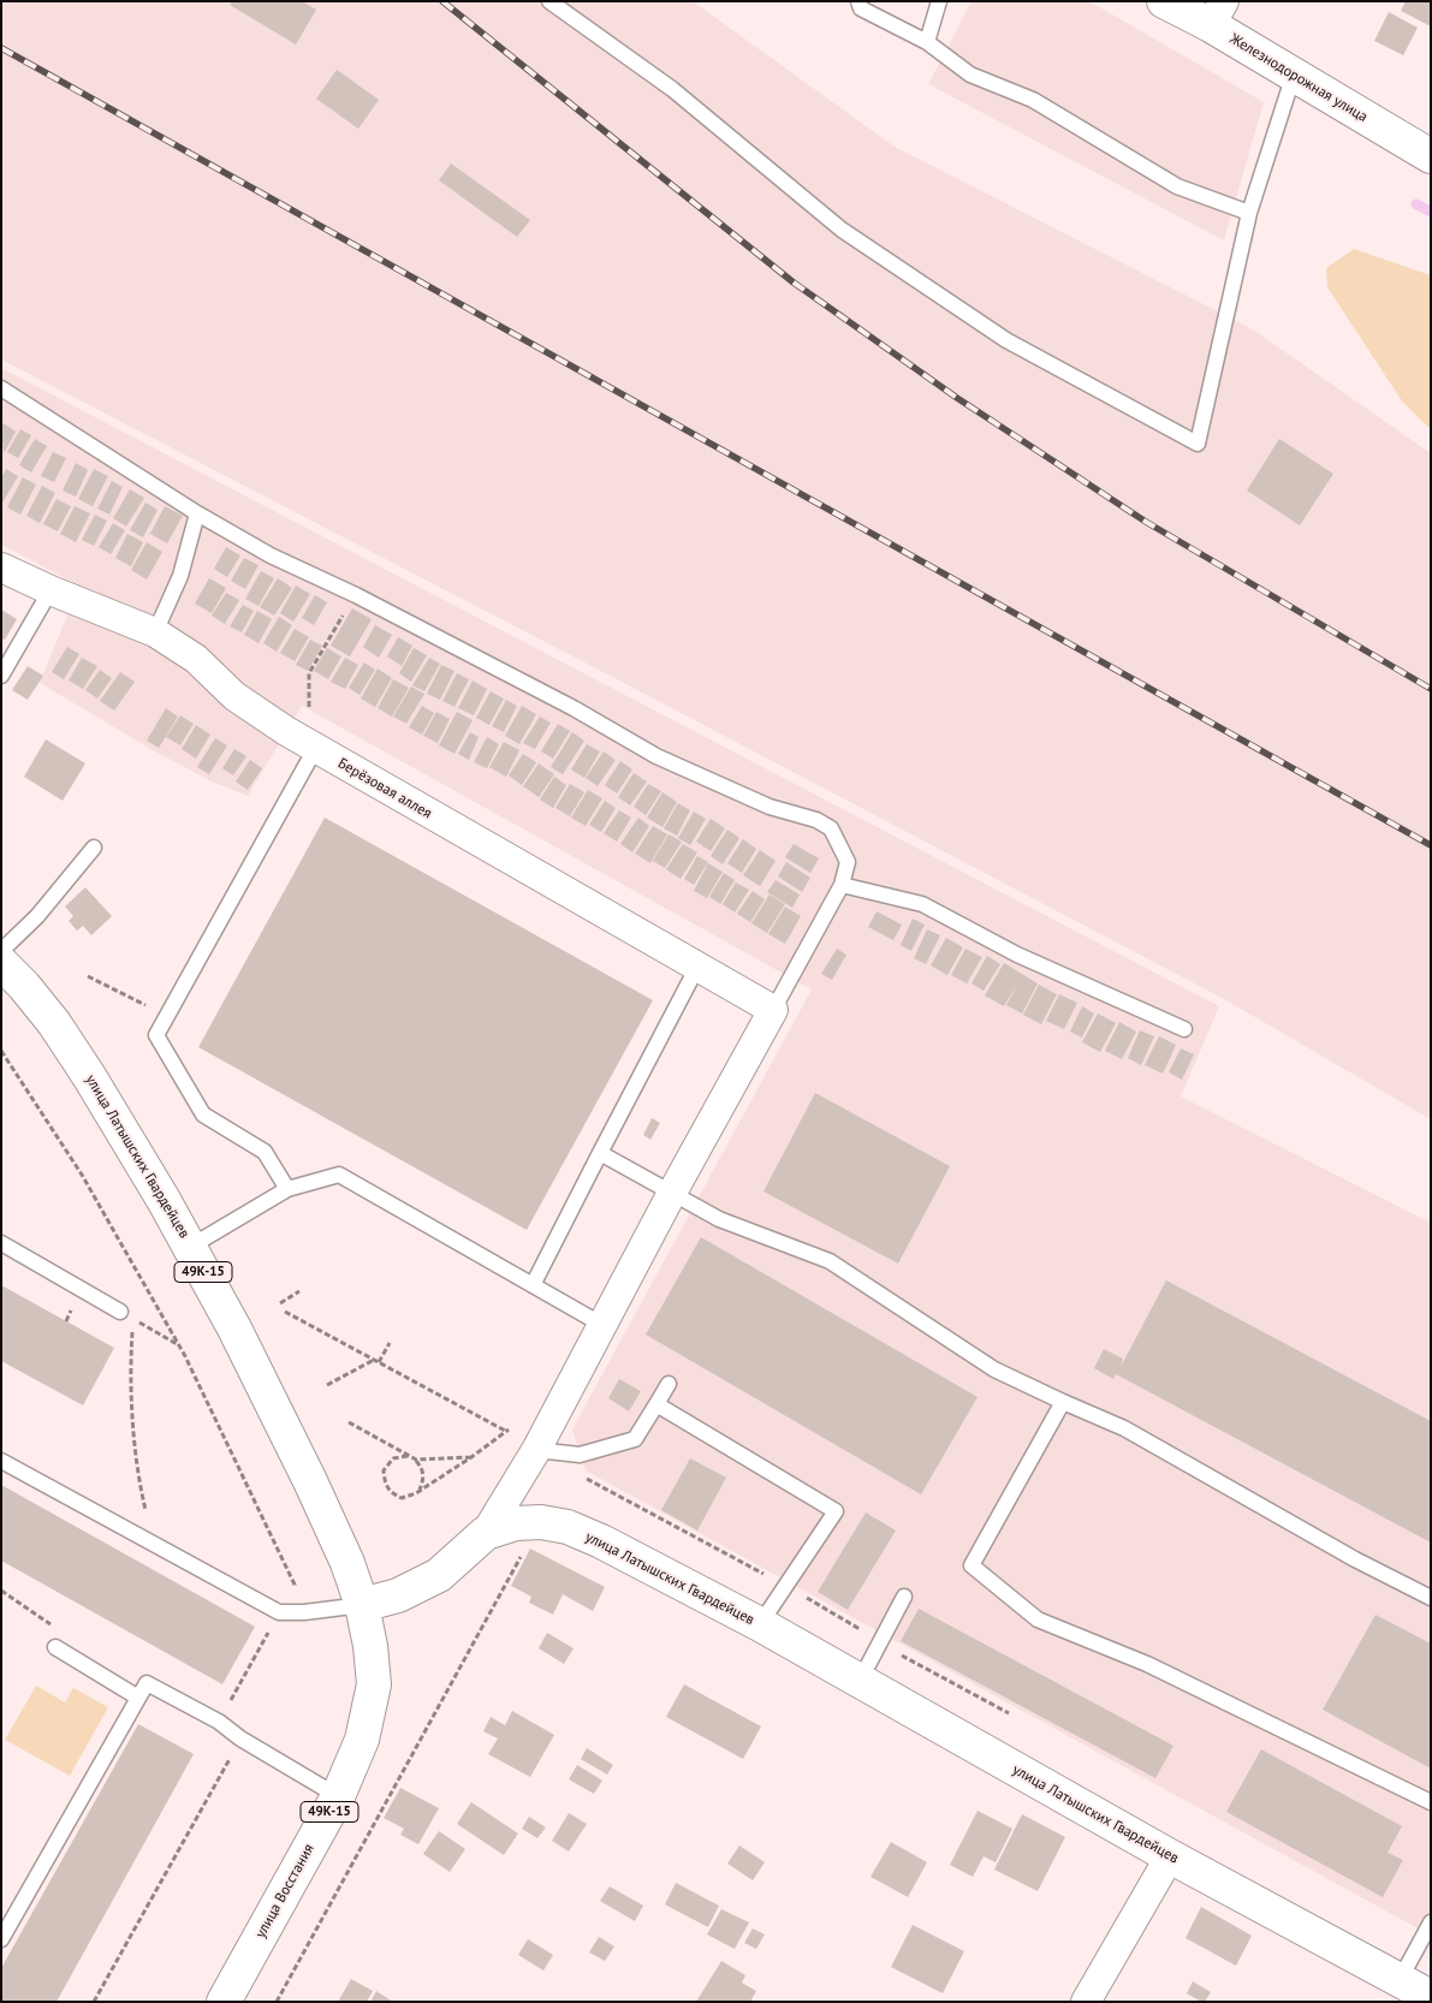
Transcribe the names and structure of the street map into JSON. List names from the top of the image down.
{
  "streets": {
    "street": [
      "Железнодорожная улица",
      "Берёзовая аллея",
      "улица Латышских Гвардейцев",
      "49К-15",
      "улица Восстания"
    ]
  },
  "crossings": [
    ["улица Латышских Гвардейцев", "улица Восстания"]
  ]
}
